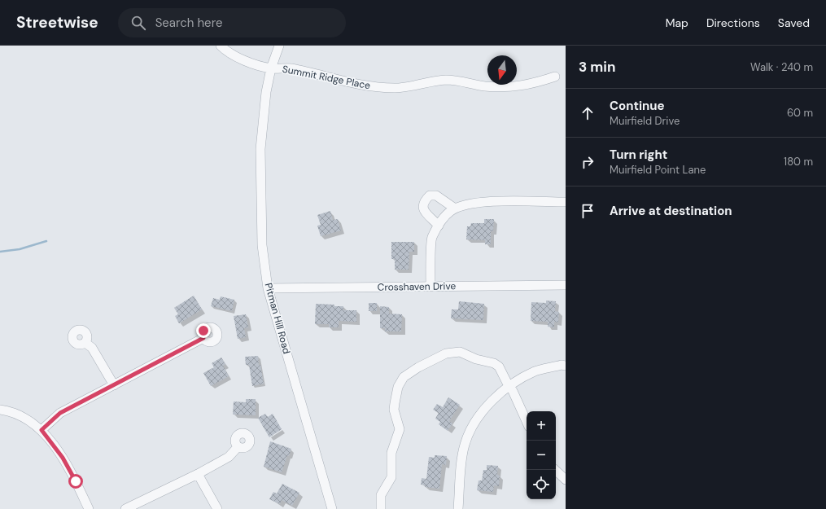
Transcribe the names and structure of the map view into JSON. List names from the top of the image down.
{
  "streets": {
    "street": ["Summit Ridge Place", "Crosshaven Drive", "Pitman Hill Road"]
  },
  "crossings": [
    ["Summit Ridge Place", "Pitman Hill Road"],
    ["Crosshaven Drive", "Pitman Hill Road"]
  ],
  "north": "bottom",
  "page": {
    "header": "Streetwise",
    "search": "Search here",
    "nav": ["Map", "Directions", "Saved"],
    "heading": ["3 min", "Walk · 240 m"],
    "list": [
      ["Continue", "Muirfield Drive", "60 m"],
      ["Turn right", "Muirfield Point Lane", "180 m"],
      "Arrive at destination"
    ],
    "map_buttons": ["+", "−"]
  }
}
